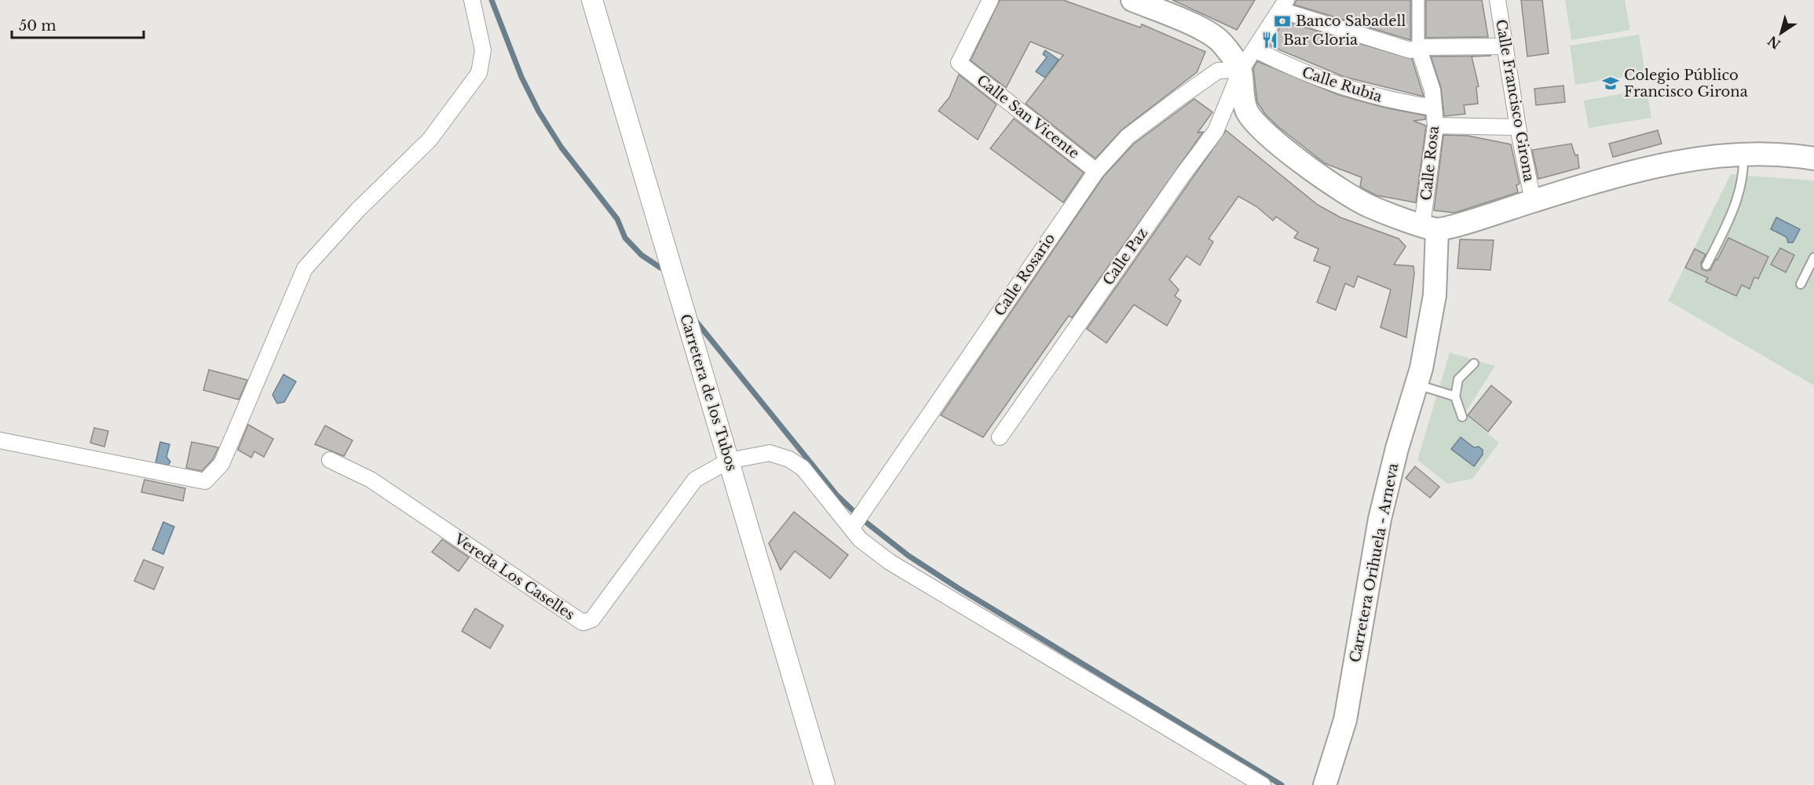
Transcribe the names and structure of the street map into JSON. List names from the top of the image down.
{
  "streets": {
    "main road": ["Carretera Orihuela - Arneva"],
    "street": [
      "Calle Rubia",
      "Calle Francisco Girona",
      "Calle San Vicente",
      "Calle Rosa",
      "Calle Paz",
      "Calle Rosario",
      "Carretera de los Tubos",
      "Vereda Los Caselles"
    ]
  },
  "crossings": [
    ["Calle Rubia", "Calle Rosa"],
    ["Calle Rubia", "Calle Paz"],
    ["Calle San Vicente", "Calle Rosario"],
    ["Calle Rosa", "Carretera Orihuela - Arneva"],
    ["Calle Paz", "Calle Rosario"],
    ["Carretera de los Tubos", "Vereda Los Caselles"]
  ],
  "places": {
    "bank": ["Banco Sabadell"],
    "restaurant": ["Bar Gloria"],
    "school or university": ["Colegio Público Francisco Girona"]
  },
  "scale_bar": "50 m",
  "north": "bottom left"
}
